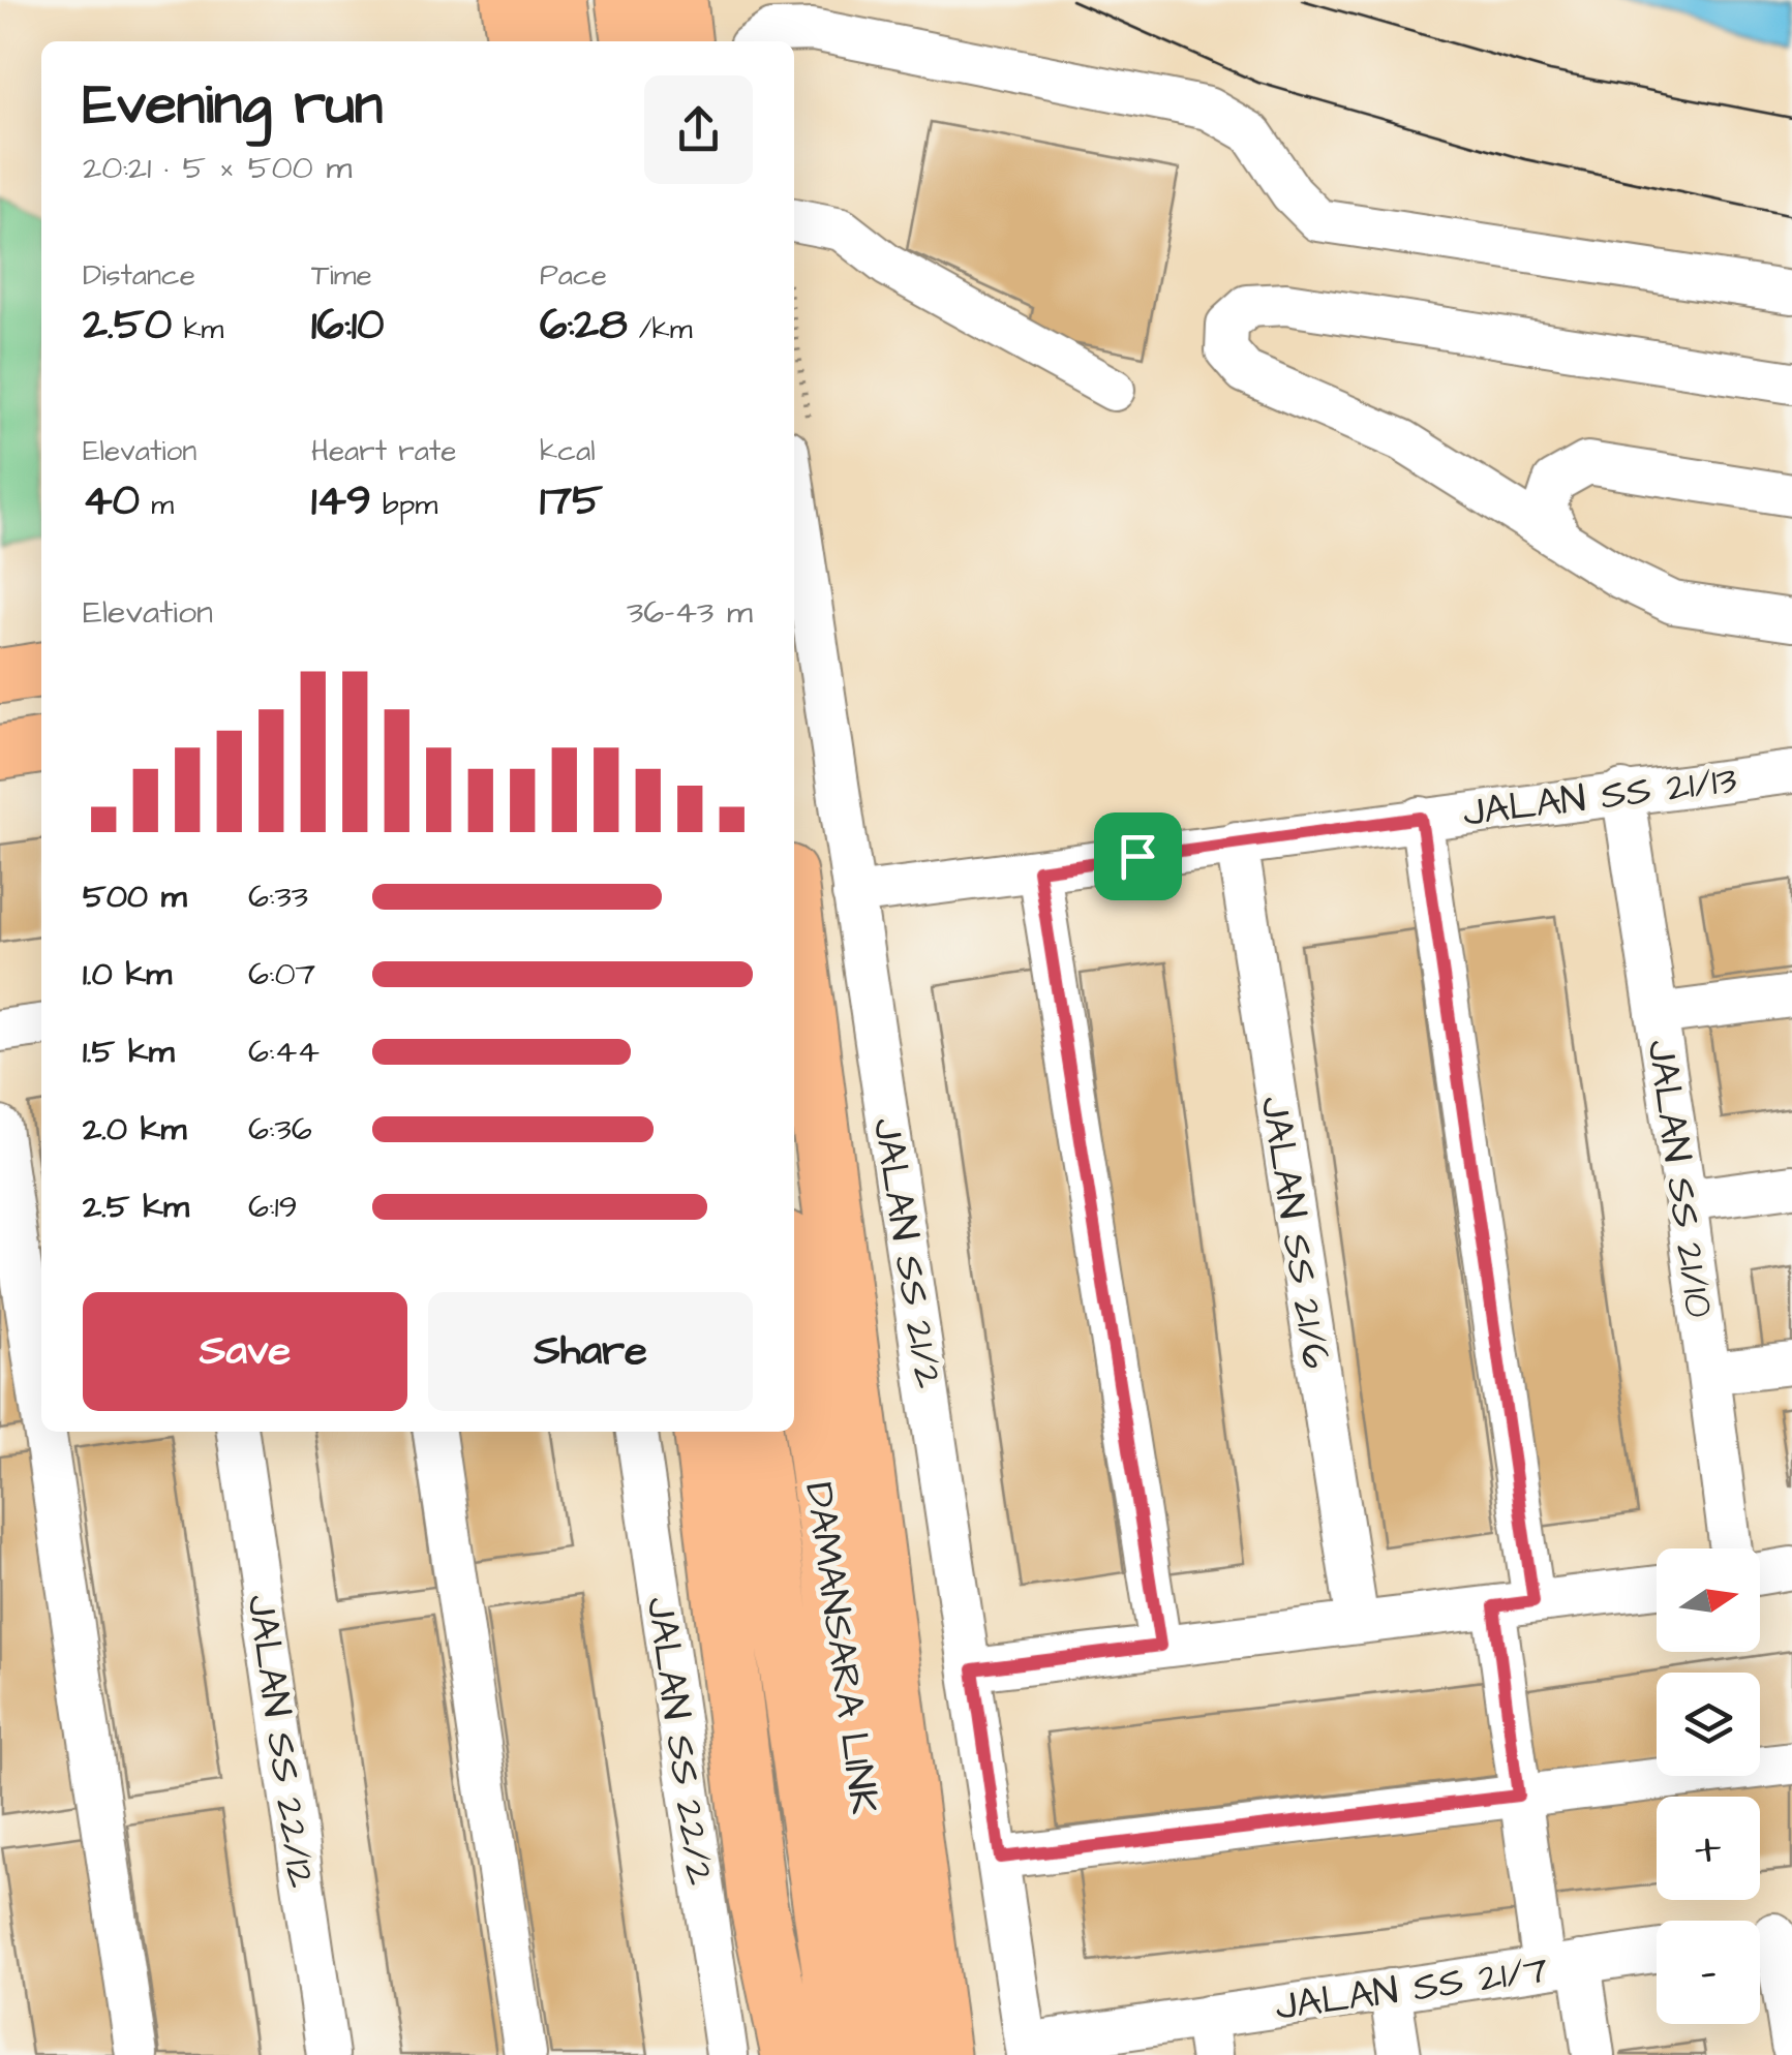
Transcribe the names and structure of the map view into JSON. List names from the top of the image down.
{
  "streets": {
    "highway": ["DAMANSARA LINK"],
    "street": [
      "JALAN SS 21/13",
      "JALAN SS 21/10",
      "JALAN SS 21/6",
      "JALAN SS 21/2",
      "JALAN SS 22/12",
      "JALAN SS 22/2",
      "JALAN SS 21/7"
    ]
  },
  "crossings": [
    ["JALAN SS 21/13", "JALAN SS 21/10"],
    ["JALAN SS 21/13", "JALAN SS 21/6"],
    ["JALAN SS 21/13", "JALAN SS 21/2"],
    ["JALAN SS 21/2", "JALAN SS 21/7"]
  ],
  "north": "right",
  "page": {
    "heading": ["Evening run", "20:21 · 5 × 500 m"],
    "stats": [
      ["Distance", "2.50 km"],
      ["Time", "16:10"],
      ["Pace", "6:28 /km"],
      ["Elevation", "40 m"],
      ["Heart rate", "149 bpm"],
      ["kcal", "175"]
    ],
    "chart": ["Elevation", "36–43 m"],
    "list": [
      {
        "name": "500 m",
        "note": "6:33"
      },
      {
        "name": "1.0 km",
        "note": "6:07"
      },
      {
        "name": "1.5 km",
        "note": "6:44"
      },
      {
        "name": "2.0 km",
        "note": "6:36"
      },
      {
        "name": "2.5 km",
        "note": "6:19"
      }
    ],
    "buttons": ["Save", "Share"],
    "map_buttons": ["+", "−"]
  }
}
